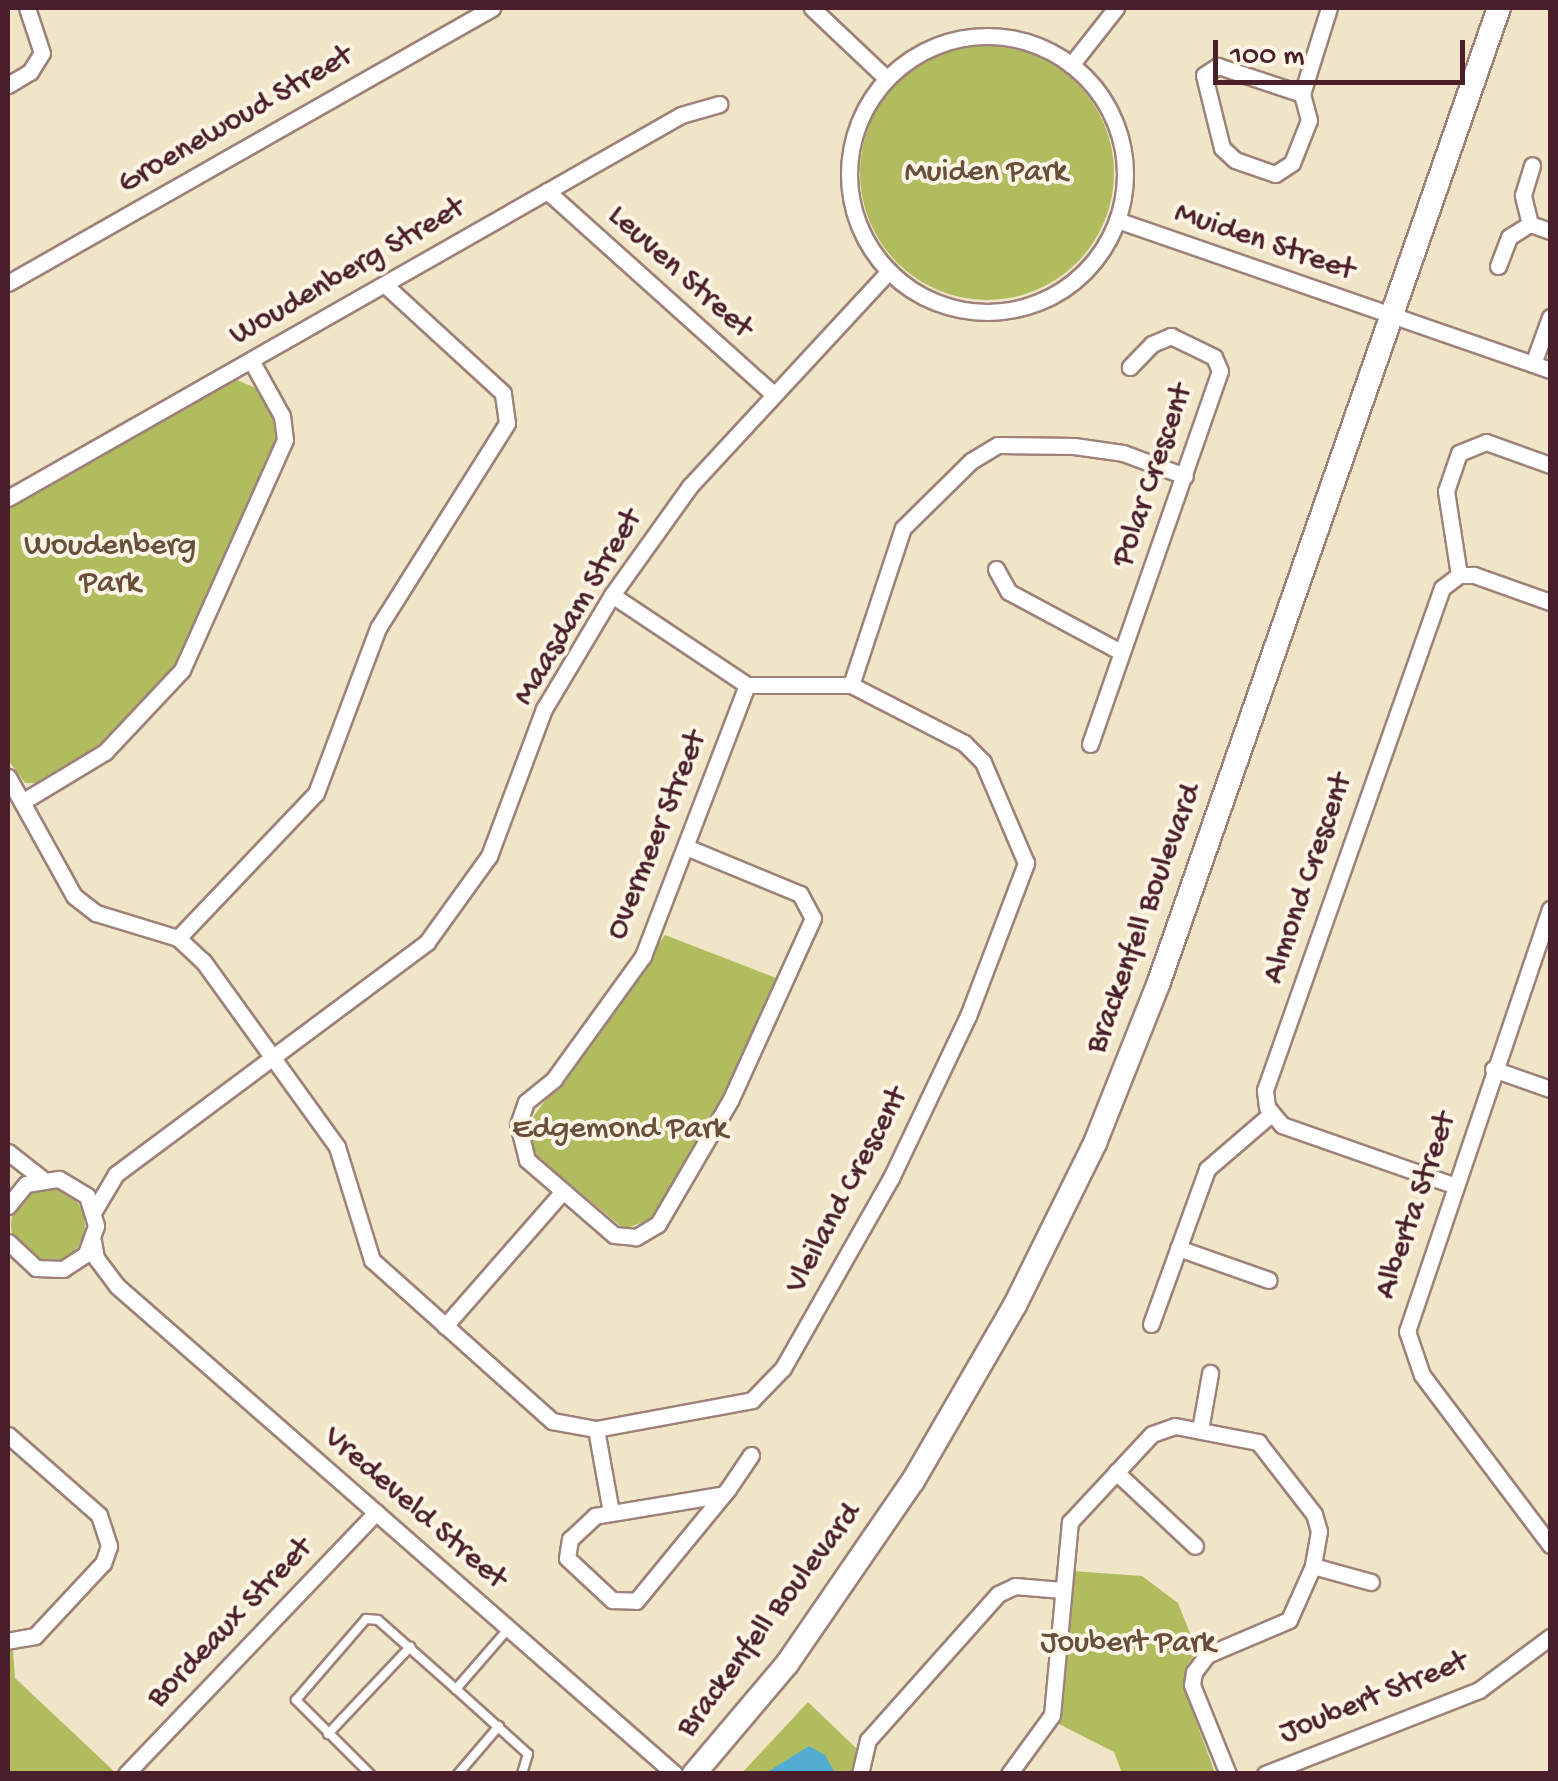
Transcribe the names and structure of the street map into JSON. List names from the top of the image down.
{
  "streets": {
    "street": [
      "Groenewoud Street",
      "Muiden Street",
      "Woudenberg Street",
      "Leuven Street",
      "Polar Crescent",
      "Maasdam Street",
      "Overmeer Street",
      "Almond Crescent",
      "Brackenfell Boulevard",
      "Vleiland Crescent",
      "Alberta Street",
      "Vredeveld Street",
      "Bordeaux Street",
      "Joubert Street"
    ]
  },
  "crossings": [
    ["Muiden Street", "Maasdam Street"],
    ["Muiden Street", "Brackenfell Boulevard"],
    ["Woudenberg Street", "Leuven Street"],
    ["Leuven Street", "Maasdam Street"],
    ["Maasdam Street", "Vleiland Crescent"],
    ["Overmeer Street", "Vleiland Crescent"],
    ["Vredeveld Street", "Bordeaux Street"]
  ],
  "parks": [
    "Muiden Park",
    "Woudenberg Park",
    "Edgemond Park",
    "Joubert Park"
  ],
  "scale_bar": "100 m"
}
